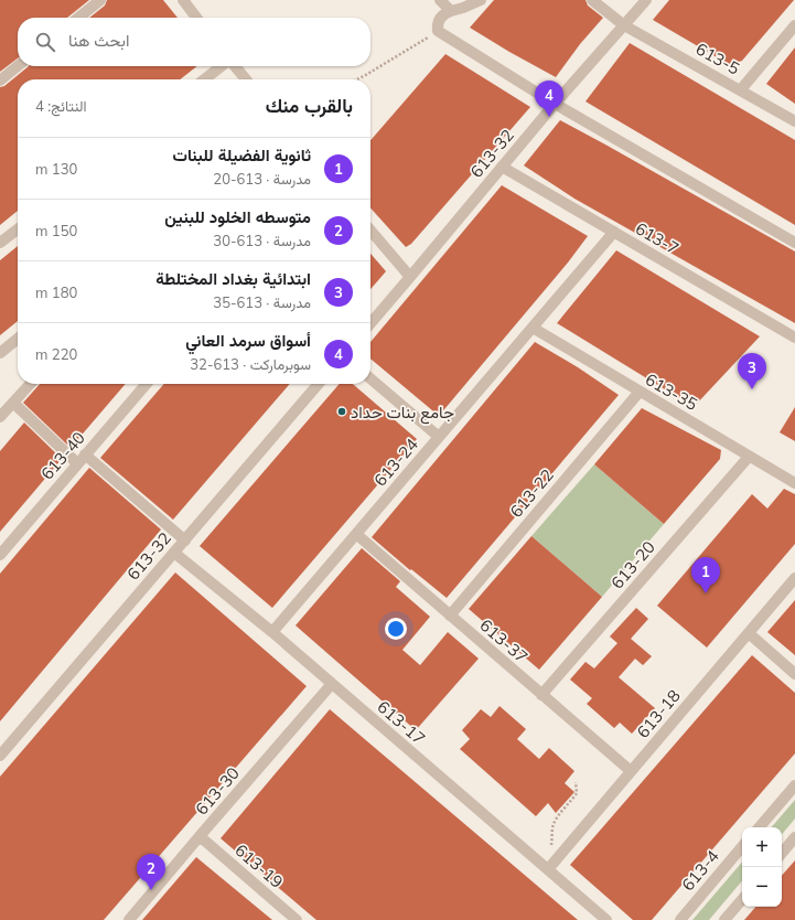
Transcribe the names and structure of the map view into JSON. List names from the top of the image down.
{
  "streets": {
    "street": [
      "613-5",
      "613-32",
      "613-7",
      "613-35",
      "613-40",
      "613-24",
      "613-22",
      "613-20",
      "613-37",
      "613-18",
      "613-17",
      "613-30",
      "613-19",
      "613-4"
    ]
  },
  "crossings": [
    ["613-5", "613-32"],
    ["613-32", "613-7"],
    ["613-32", "613-17"],
    ["613-7", "613-24"],
    ["613-35", "613-24"],
    ["613-35", "613-22"],
    ["613-35", "613-20"],
    ["613-24", "613-37"],
    ["613-24", "613-17"],
    ["613-22", "613-37"],
    ["613-20", "613-37"],
    ["613-37", "613-18"],
    ["613-18", "613-17"],
    ["613-17", "613-30"],
    ["613-30", "613-19"]
  ],
  "places": ["جامع بنات حداد"],
  "page": {
    "search": "ابحث هنا",
    "heading": ["بالقرب منك", "النتائج: 4"],
    "pins": [
      "4",
      "3",
      "1",
      "2"
    ],
    "list": [
      {
        "mark": "1",
        "name": "ثانوية الفضيلة للبنات",
        "note": "مدرسة · 613-20",
        "value": "130 m"
      },
      {
        "mark": "2",
        "name": "متوسطه الخلود للبنين",
        "note": "مدرسة · 613-30",
        "value": "150 m"
      },
      {
        "mark": "3",
        "name": "ابتدائية بغداد المختلطة",
        "note": "مدرسة · 613-35",
        "value": "180 m"
      },
      {
        "mark": "4",
        "name": "أسواق سرمد العاني",
        "note": "سوبرماركت · 613-32",
        "value": "220 m"
      }
    ],
    "map_buttons": ["+", "−"]
  }
}
